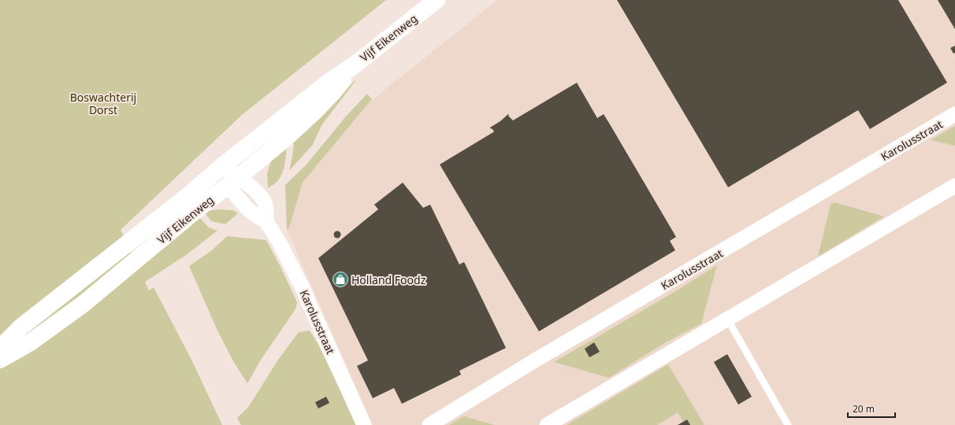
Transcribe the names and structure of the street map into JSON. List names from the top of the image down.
{
  "streets": {
    "main road": ["Vijf Eikenweg"],
    "street": ["Karolusstraat"]
  },
  "crossings": [
    ["Vijf Eikenweg", "Karolusstraat"]
  ],
  "parks": ["Boswachterij Dorst"],
  "places": {
    "shop": ["Holland Foodz"]
  },
  "scale_bar": "20 m"
}
